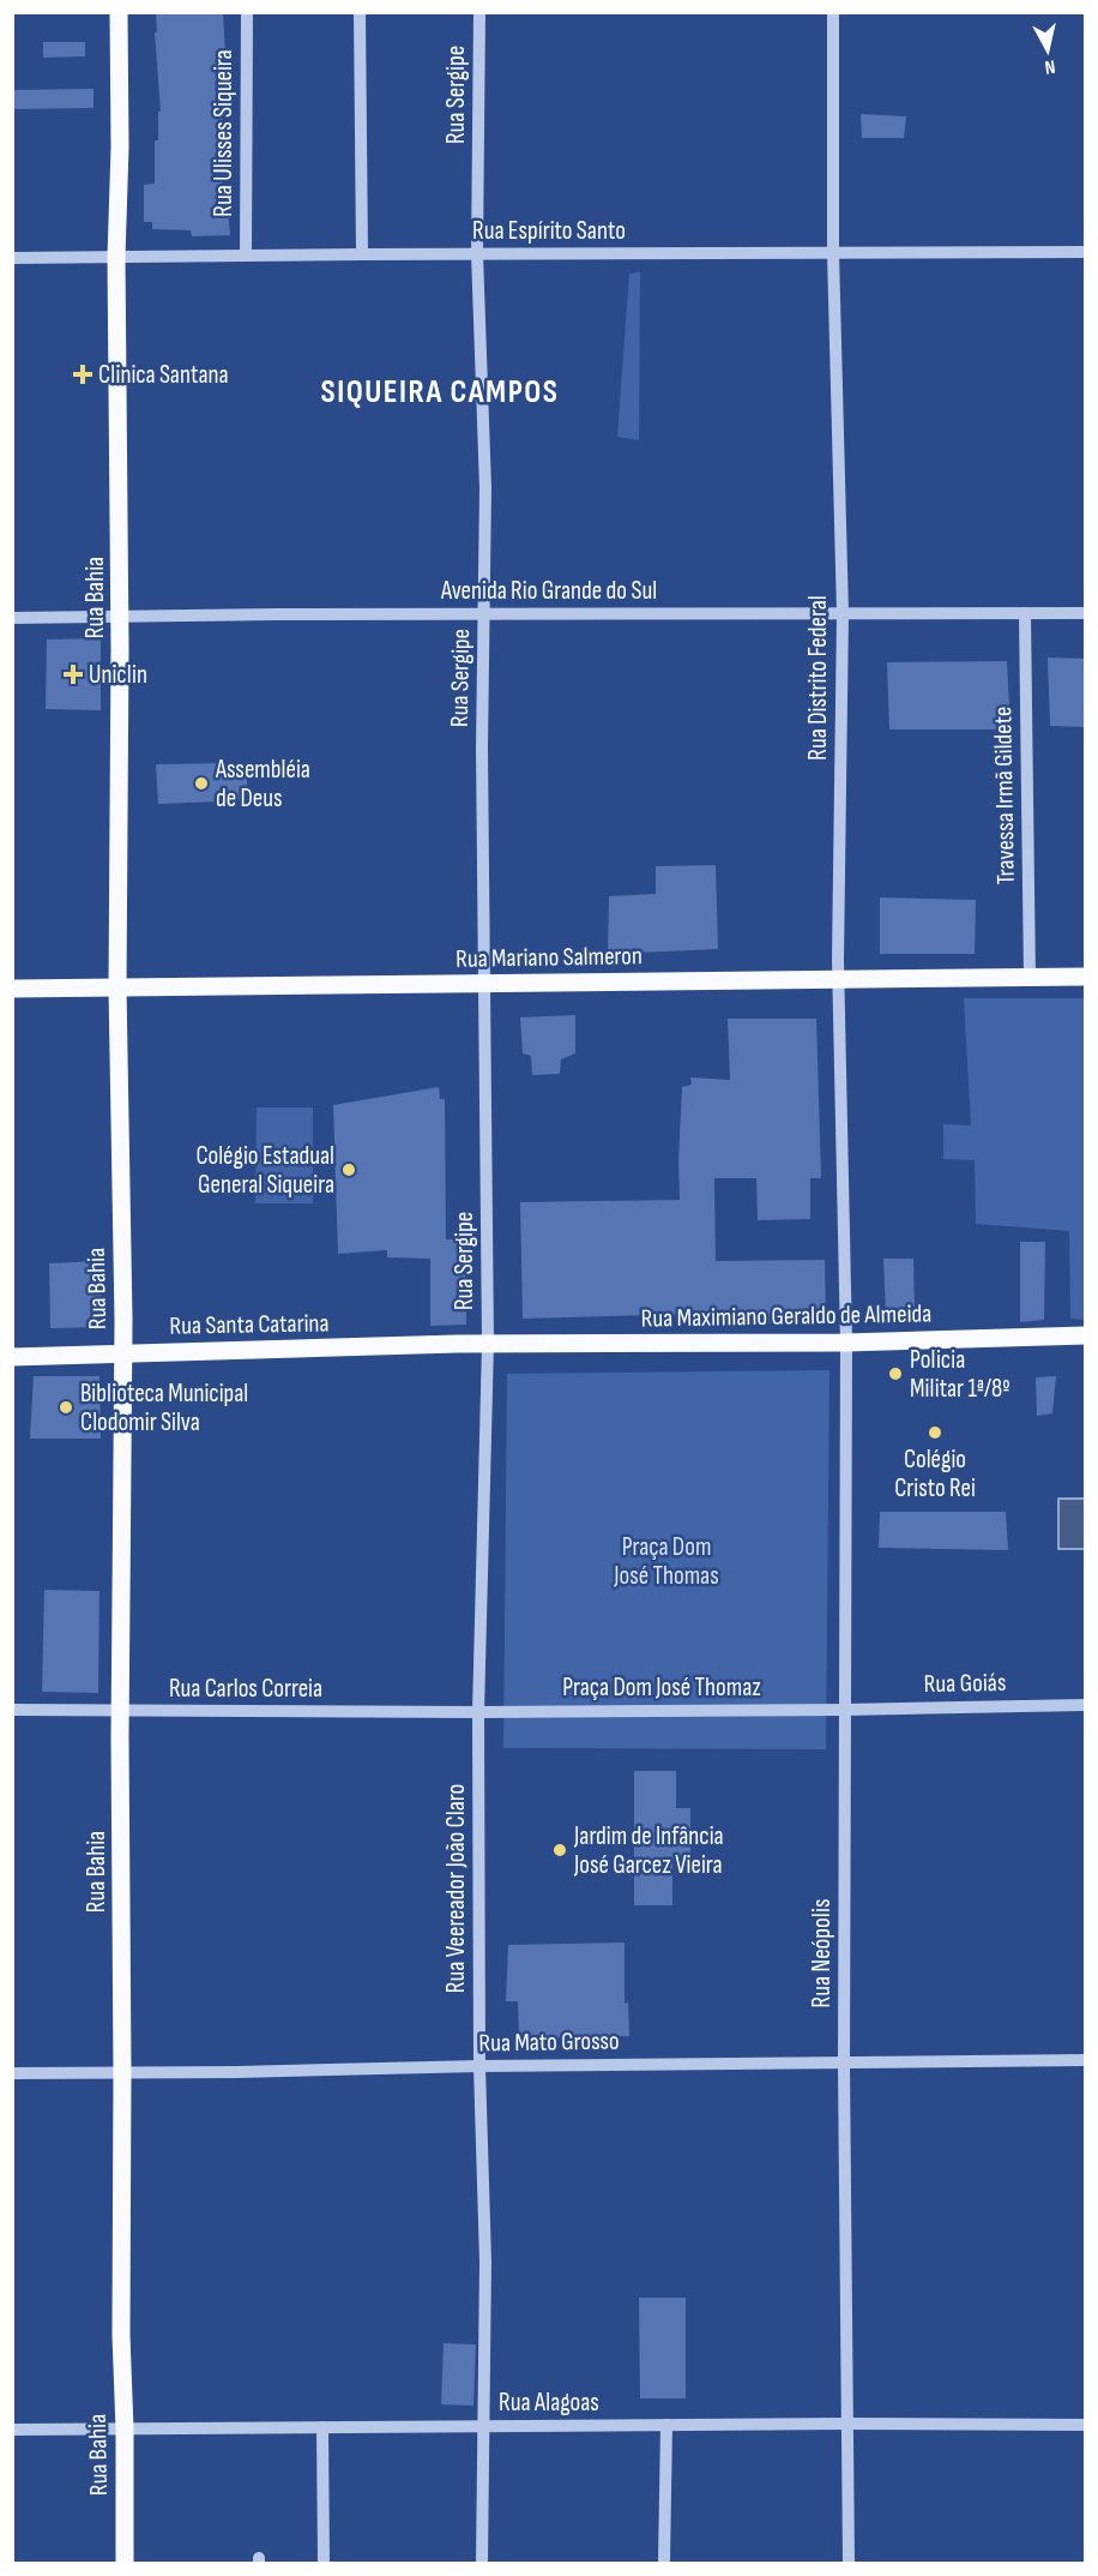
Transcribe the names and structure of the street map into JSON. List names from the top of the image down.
{
  "streets": {
    "main road": [
      "Rua Bahia",
      "Rua Mariano Salmeron",
      "Rua Maximiano Geraldo de Almeida",
      "Rua Santa Catarina"
    ],
    "street": [
      "Rua Sergipe",
      "Rua Ulisses Siqueira",
      "Rua Espírito Santo",
      "Avenida Rio Grande do Sul",
      "Rua Distrito Federal",
      "Travessa Irmã Gildete",
      "Rua Goiás",
      "Praça Dom José Thomaz",
      "Rua Carlos Correia",
      "Rua Veereador João Claro",
      "Rua Neópolis",
      "Rua Mato Grosso",
      "Rua Alagoas"
    ]
  },
  "crossings": [
    ["Rua Sergipe", "Rua Espírito Santo"],
    ["Rua Sergipe", "Avenida Rio Grande do Sul"],
    ["Rua Sergipe", "Rua Mariano Salmeron"],
    ["Rua Sergipe", "Rua Maximiano Geraldo de Almeida"],
    ["Rua Sergipe", "Rua Santa Catarina"],
    ["Rua Sergipe", "Rua Veereador João Claro"],
    ["Rua Ulisses Siqueira", "Rua Espírito Santo"],
    ["Rua Espírito Santo", "Rua Bahia"],
    ["Rua Espírito Santo", "Rua Distrito Federal"],
    ["Avenida Rio Grande do Sul", "Rua Bahia"],
    ["Avenida Rio Grande do Sul", "Rua Distrito Federal"],
    ["Avenida Rio Grande do Sul", "Travessa Irmã Gildete"],
    ["Rua Bahia", "Rua Mariano Salmeron"],
    ["Rua Bahia", "Rua Santa Catarina"],
    ["Rua Bahia", "Rua Carlos Correia"],
    ["Rua Bahia", "Rua Mato Grosso"],
    ["Rua Bahia", "Rua Alagoas"],
    ["Rua Distrito Federal", "Rua Mariano Salmeron"],
    ["Rua Distrito Federal", "Rua Maximiano Geraldo de Almeida"],
    ["Rua Distrito Federal", "Rua Neópolis"],
    ["Travessa Irmã Gildete", "Rua Mariano Salmeron"],
    ["Rua Maximiano Geraldo de Almeida", "Rua Santa Catarina"],
    ["Rua Maximiano Geraldo de Almeida", "Rua Veereador João Claro"],
    ["Rua Maximiano Geraldo de Almeida", "Rua Neópolis"],
    ["Rua Santa Catarina", "Rua Veereador João Claro"],
    ["Rua Goiás", "Praça Dom José Thomaz"],
    ["Rua Goiás", "Rua Neópolis"],
    ["Praça Dom José Thomaz", "Rua Carlos Correia"],
    ["Praça Dom José Thomaz", "Rua Veereador João Claro"],
    ["Praça Dom José Thomaz", "Rua Neópolis"],
    ["Rua Carlos Correia", "Rua Veereador João Claro"],
    ["Rua Veereador João Claro", "Rua Mato Grosso"],
    ["Rua Veereador João Claro", "Rua Alagoas"],
    ["Rua Neópolis", "Rua Mato Grosso"],
    ["Rua Neópolis", "Rua Alagoas"]
  ],
  "districts": ["SIQUEIRA CAMPOS"],
  "parks": ["Praça Dom José Thomas"],
  "places": {
    "health": ["Clinica Santana", "Uniclin"],
    "other": [
      "Assembléia de Deus",
      "Colégio Estadual General Siqueira",
      "Policia Militar 1ª/8º",
      "Biblioteca Municipal Clodomir Silva",
      "Colégio Cristo Rei",
      "Jardim de Infância José Garcez Vieira"
    ]
  },
  "north": "bottom"
}
